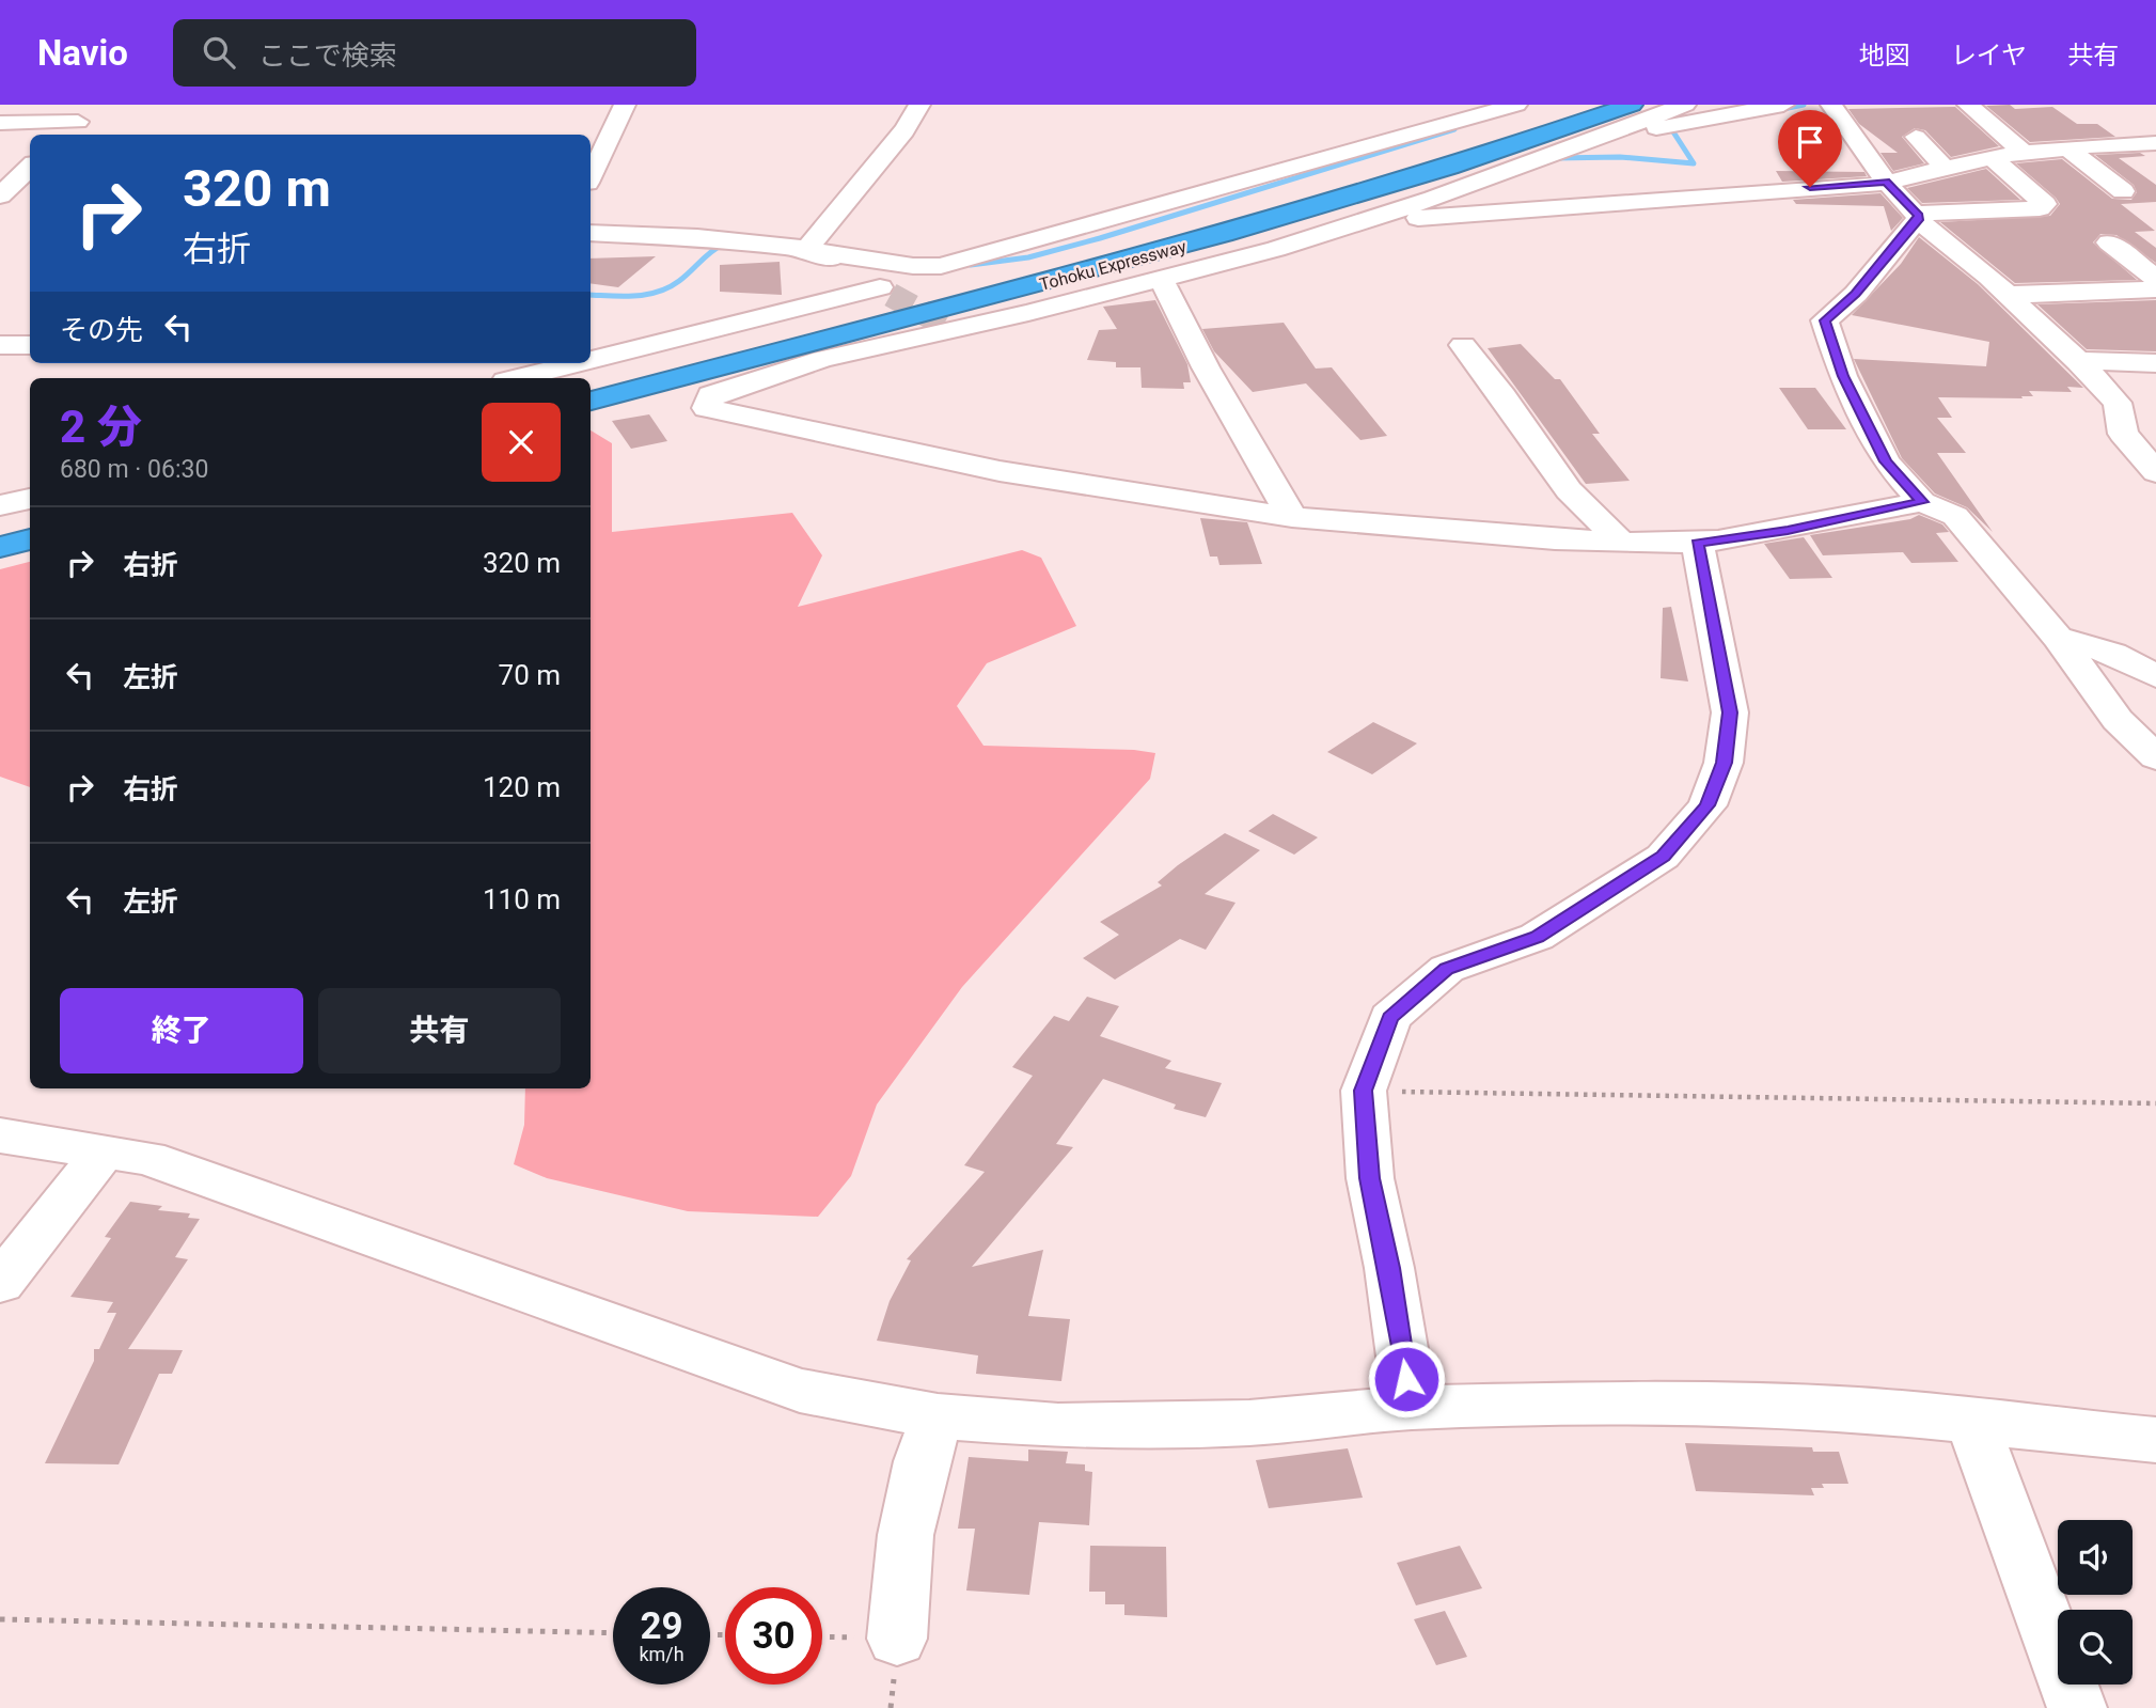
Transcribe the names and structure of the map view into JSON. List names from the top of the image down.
{
  "streets": {
    "highway": ["Tohoku Expressway"]
  },
  "page": {
    "header": "Navio",
    "search": "ここで検索",
    "nav": ["地図", "レイヤ", "共有"],
    "turn": ["320 m", "右折"],
    "then": "その先",
    "heading": ["2 分", "680 m · 06:30"],
    "list": [
      {
        "name": "右折",
        "value": "320 m"
      },
      {
        "name": "左折",
        "value": "70 m"
      },
      {
        "name": "右折",
        "value": "120 m"
      },
      {
        "name": "左折",
        "value": "110 m"
      }
    ],
    "buttons": ["終了", "共有"],
    "speed": "29 km/h",
    "limit": "30"
  }
}
